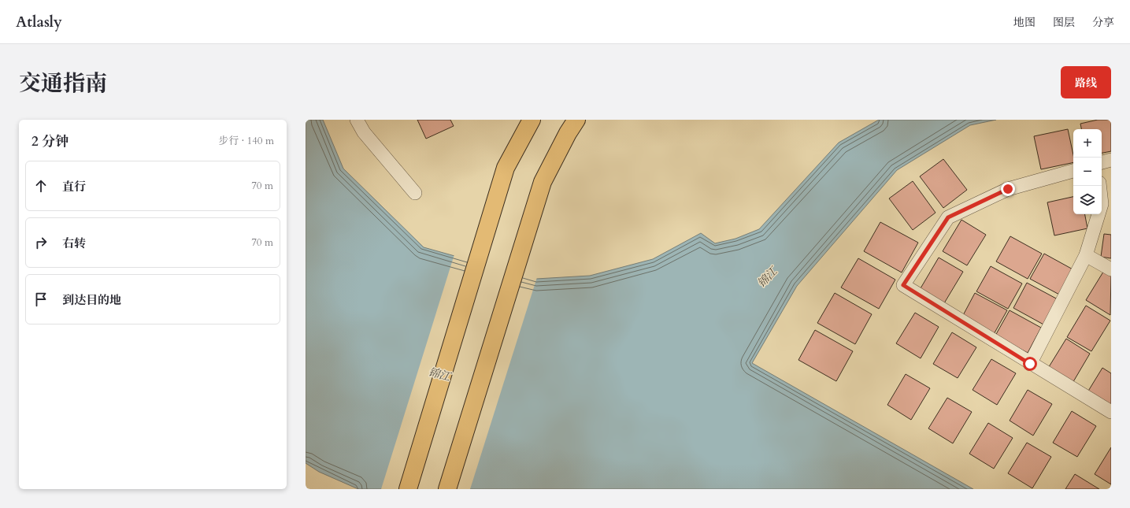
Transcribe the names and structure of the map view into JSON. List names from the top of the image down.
{
  "water": ["锦江"],
  "page": {
    "header": "Atlasly",
    "nav": ["地图", "图层", "分享"],
    "title": "交通指南",
    "buttons": "路线",
    "heading": ["2 分钟", "步行 · 140 m"],
    "map_buttons": ["+", "−"],
    "list": [
      ["直行", "70 m"],
      ["右转", "70 m"],
      "到达目的地"
    ]
  }
}
